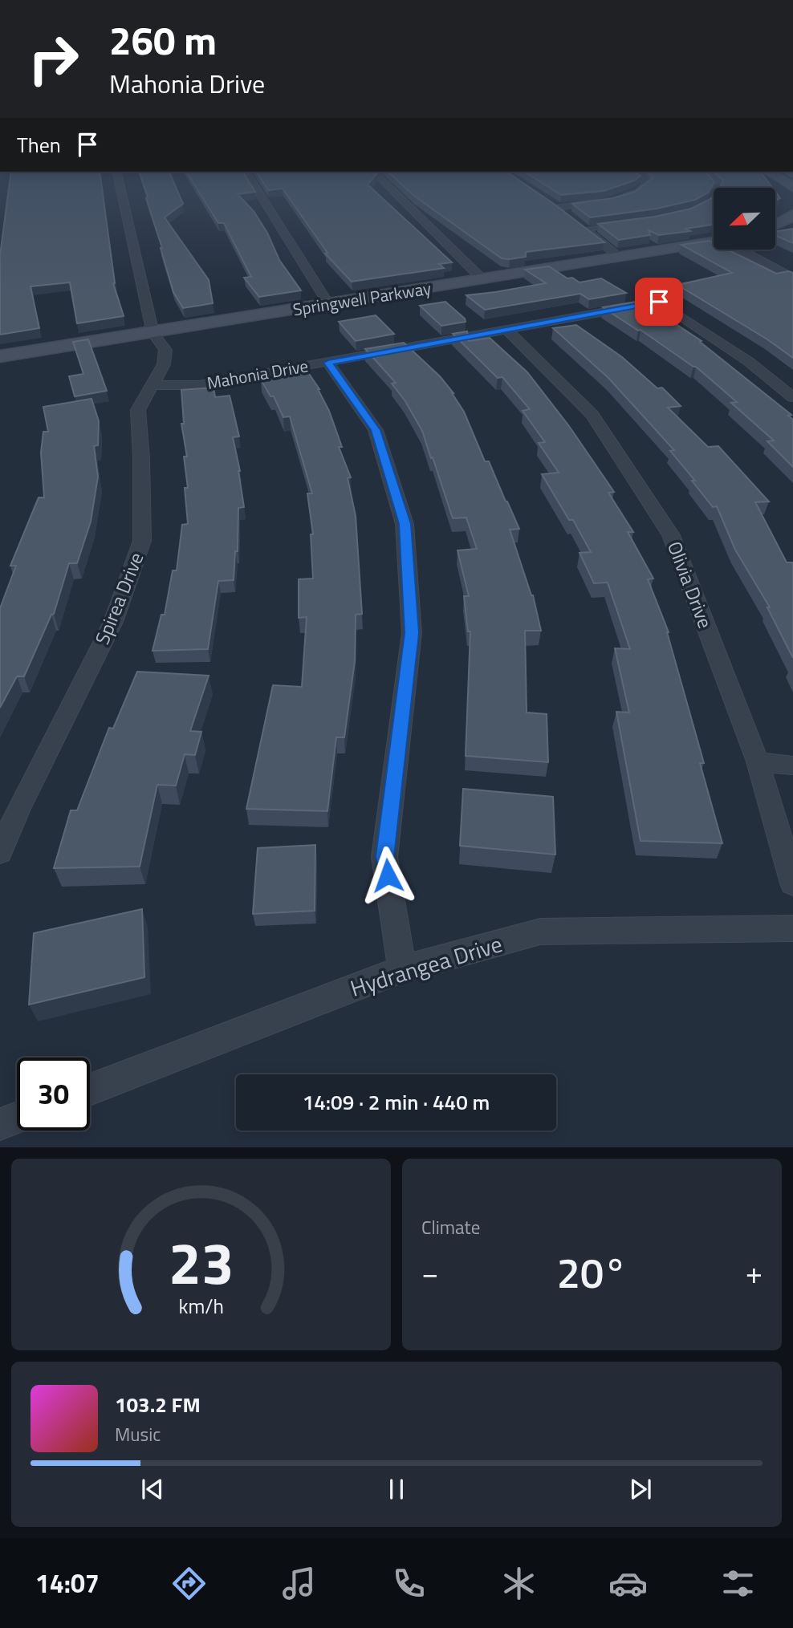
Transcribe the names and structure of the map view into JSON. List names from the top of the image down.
{
  "streets": {
    "street": [
      "Springwell Parkway",
      "Mahonia Drive",
      "Olivia Drive",
      "Spirea Drive",
      "Hydrangea Drive"
    ]
  },
  "crossings": [
    ["Springwell Parkway", "Spirea Drive"],
    ["Mahonia Drive", "Olivia Drive"],
    ["Mahonia Drive", "Spirea Drive"]
  ],
  "north": "bottom left",
  "page": {
    "turn": ["260 m", "Mahonia Drive"],
    "then": "Then",
    "limit": "30",
    "trip": "14:09 · 2 min · 440 m",
    "tile": "Climate",
    "heat": ["−", "20°", "+"],
    "song": ["103.2 FM", "Music"],
    "tabs": "14:07",
    "gauge": ["23", "km/h"]
  }
}
